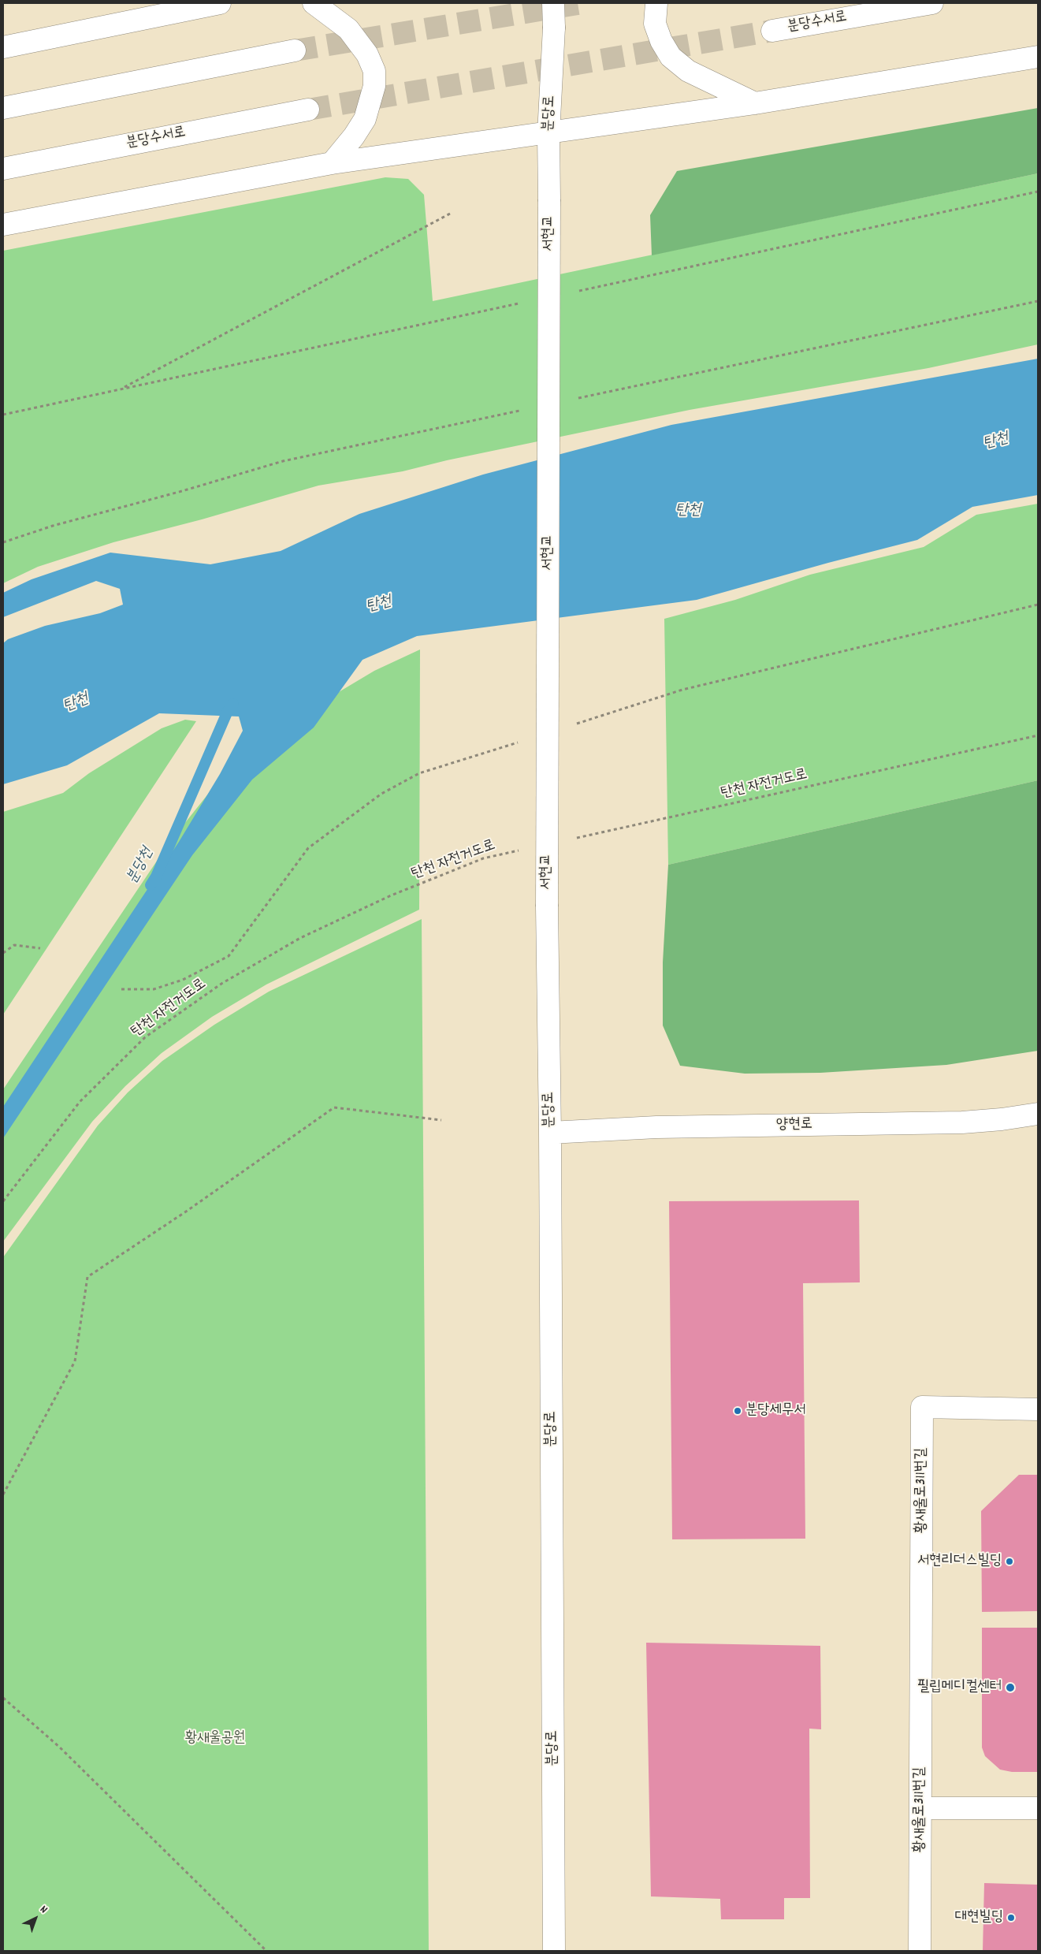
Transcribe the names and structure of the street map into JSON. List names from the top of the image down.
{
  "streets": {
    "main road": [
      "분당수서로",
      "분당로",
      "서현교",
      "양현로",
      "황새울로311번길"
    ],
    "path": ["탄천 자전거도로"]
  },
  "crossings": [
    ["분당로", "서현교"],
    ["분당로", "양현로"]
  ],
  "water": ["탄천", "분당천"],
  "parks": ["황새울공원"],
  "places": [
    "분당세무서",
    "서현리더스빌딩",
    "필립메디컬센터",
    "대현빌딩"
  ],
  "north": "top right"
}
